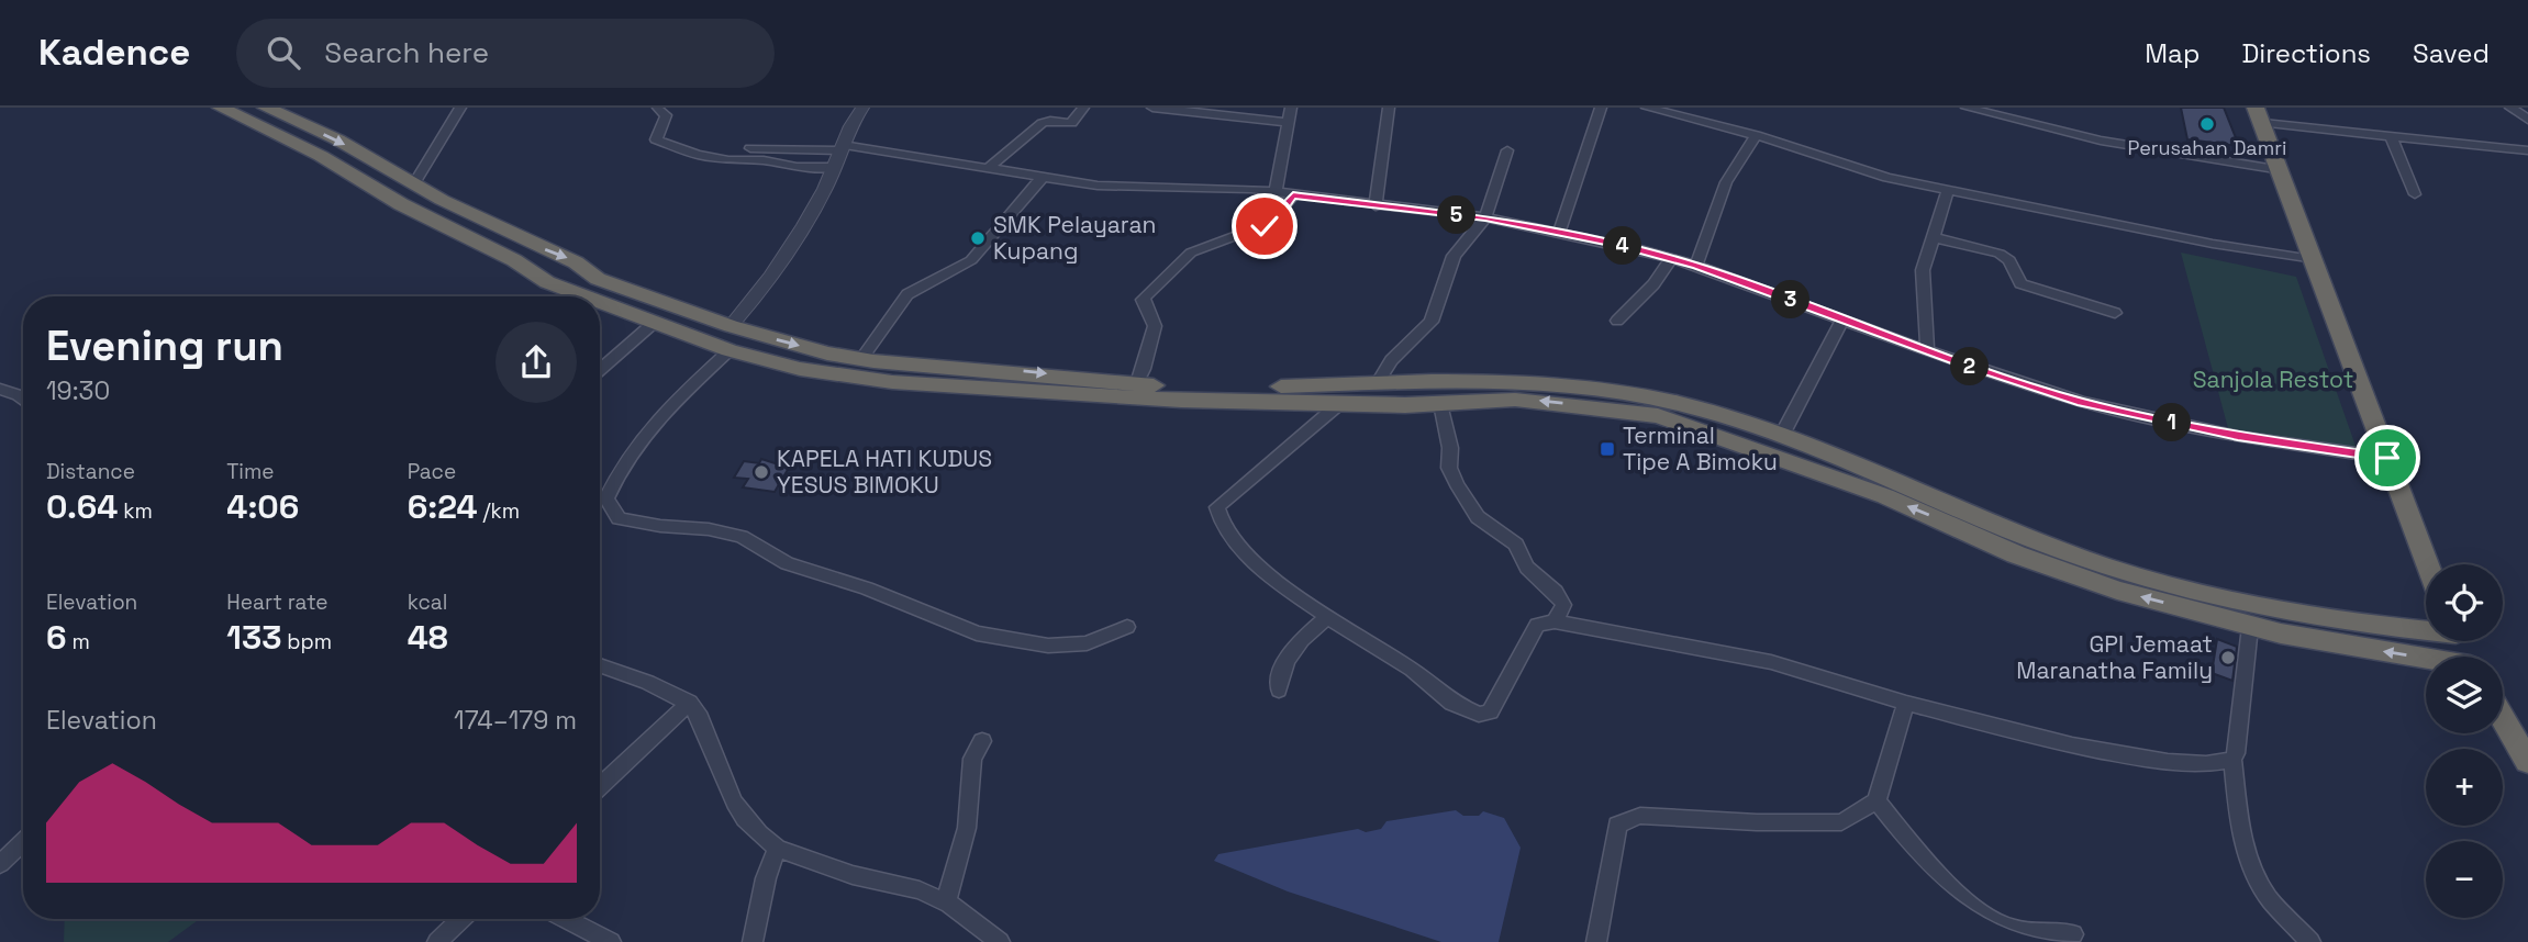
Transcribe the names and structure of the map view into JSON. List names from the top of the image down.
{
  "parks": ["Sanjola Restot"],
  "places": {
    "other": [
      "Perusahan Damri",
      "SMK Pelayaran Kupang",
      "KAPELA HATI KUDUS YESUS BIMOKU",
      "GPI Jemaat Maranatha Family"
    ],
    "transit": ["Terminal Tipe A Bimoku"]
  },
  "page": {
    "header": "Kadence",
    "search": "Search here",
    "nav": ["Map", "Directions", "Saved"],
    "pins": [
      "5",
      "4",
      "3",
      "2",
      "1"
    ],
    "heading": ["Evening run", "19:30"],
    "stats": [
      ["Distance", "0.64 km"],
      ["Time", "4:06"],
      ["Pace", "6:24 /km"],
      ["Elevation", "6 m"],
      ["Heart rate", "133 bpm"],
      ["kcal", "48"]
    ],
    "map_buttons": ["+", "−"],
    "chart": ["Elevation", "174–179 m"]
  }
}
